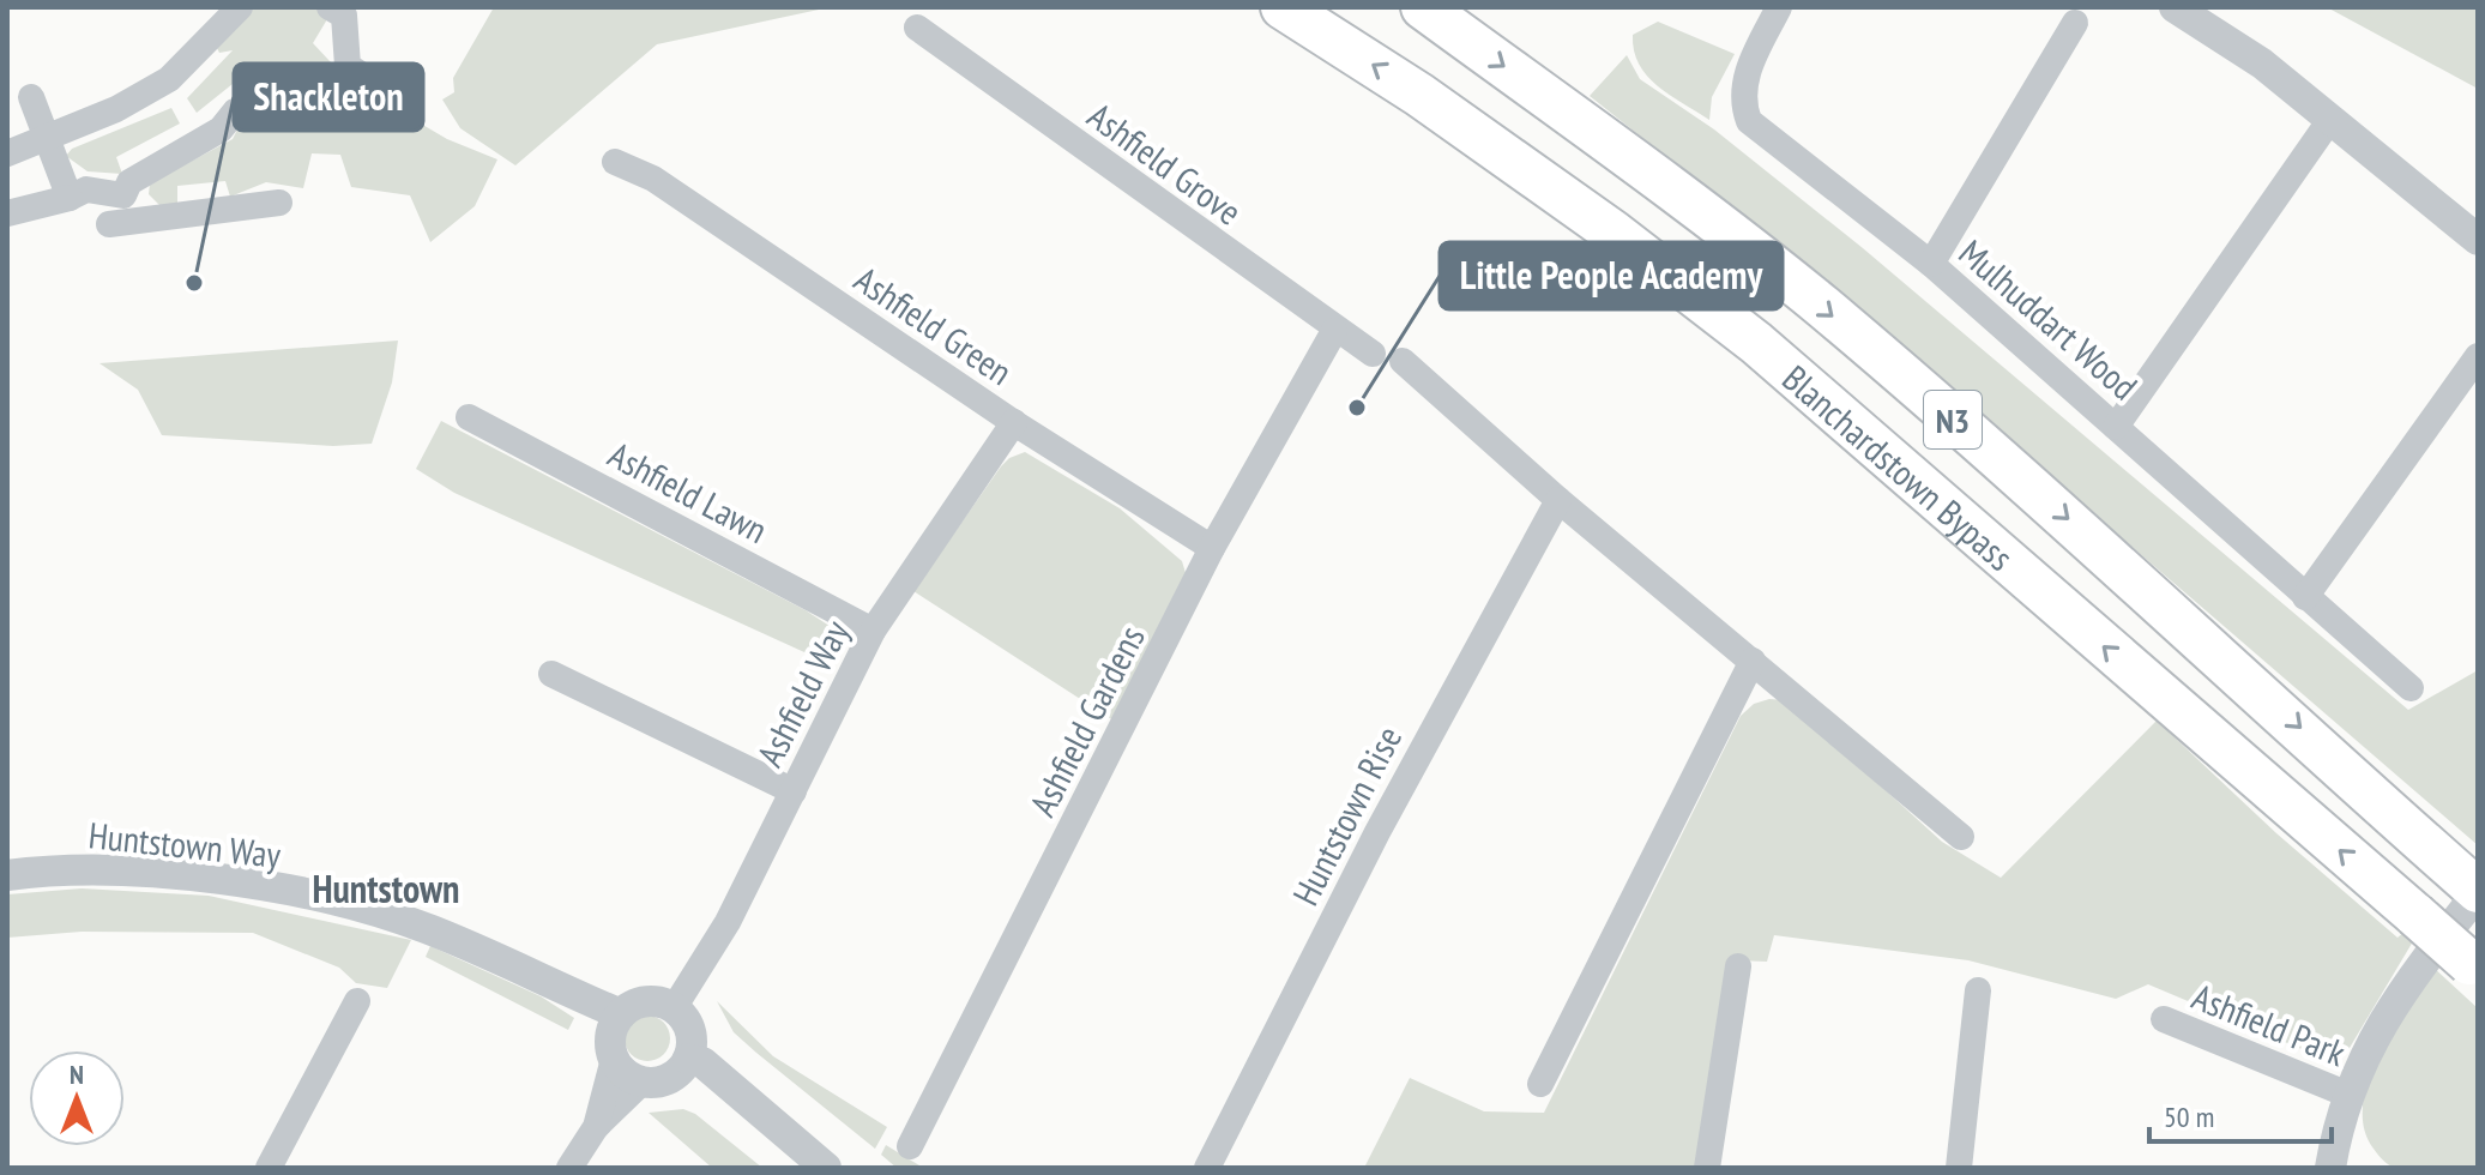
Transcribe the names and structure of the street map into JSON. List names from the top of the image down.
{
  "streets": {
    "highway": ["N3", "Blanchardstown Bypass"],
    "street": [
      "Ashfield Grove",
      "Mulhuddart Wood",
      "Ashfield Green",
      "Ashfield Lawn",
      "Ashfield Way",
      "Ashfield Gardens",
      "Huntstown Rise",
      "Huntstown Way",
      "Ashfield Park"
    ]
  },
  "crossings": [
    ["Ashfield Grove", "Ashfield Gardens"],
    ["Ashfield Green", "Ashfield Way"],
    ["Ashfield Green", "Ashfield Gardens"],
    ["Ashfield Lawn", "Ashfield Way"],
    ["Ashfield Way", "Huntstown Way"]
  ],
  "districts": ["Huntstown"],
  "places": ["Shackleton", "Little People Academy"],
  "scale_bar": "50 m",
  "north": "top"
}
